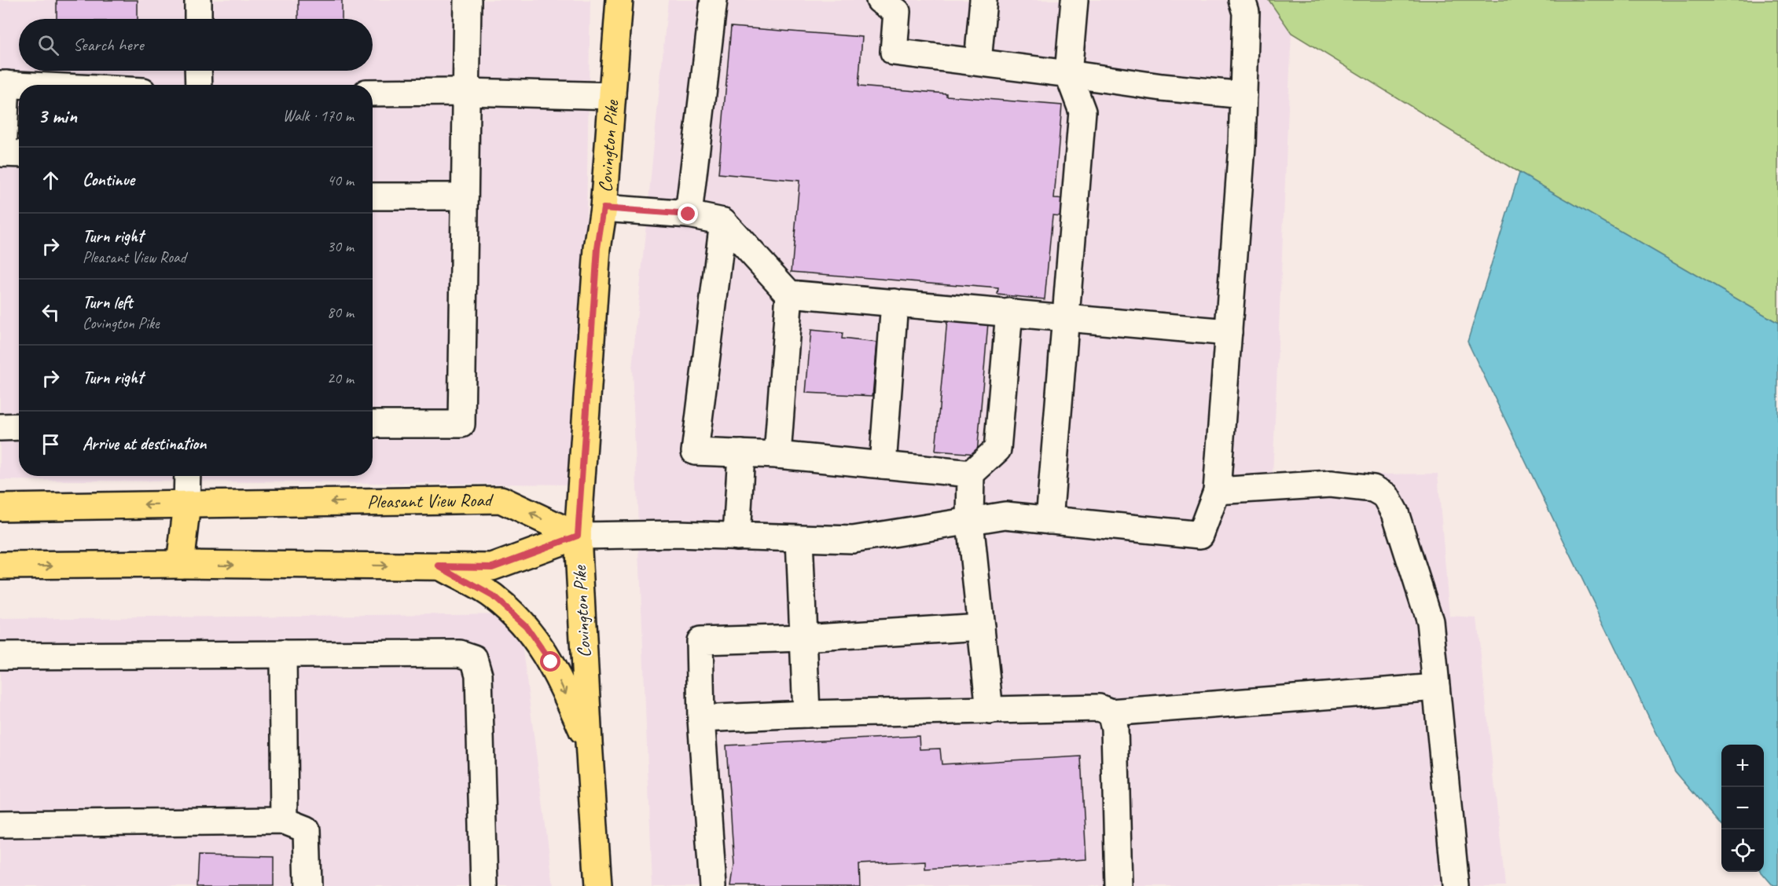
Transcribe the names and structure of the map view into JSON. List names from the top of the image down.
{
  "streets": {
    "main road": ["Covington Pike", "Pleasant View Road"]
  },
  "crossings": [
    ["Covington Pike", "Pleasant View Road"]
  ],
  "page": {
    "search": "Search here",
    "heading": ["3 min", "Walk · 170 m"],
    "list": [
      ["Continue", "40 m"],
      ["Turn right", "Pleasant View Road", "30 m"],
      ["Turn left", "Covington Pike", "80 m"],
      ["Turn right", "20 m"],
      "Arrive at destination"
    ],
    "map_buttons": ["+", "−"]
  }
}
